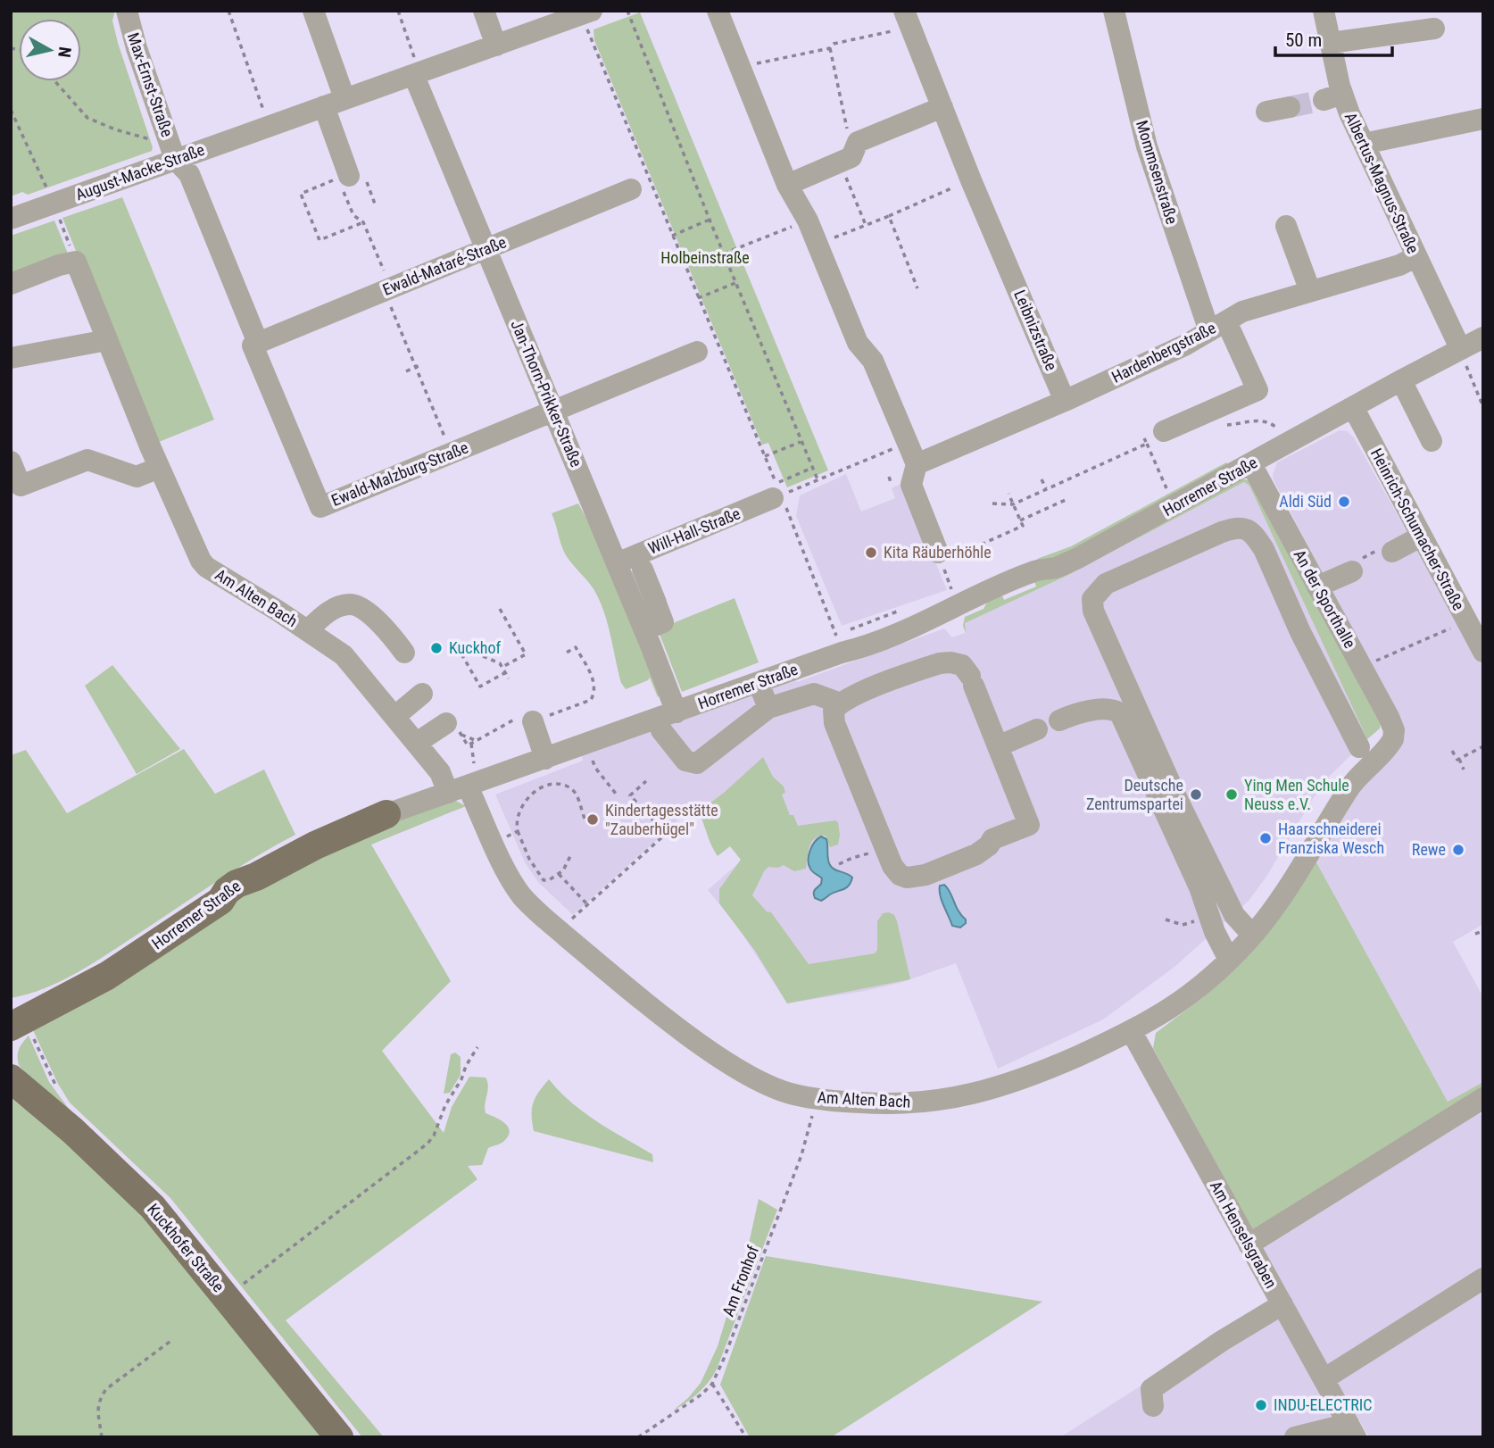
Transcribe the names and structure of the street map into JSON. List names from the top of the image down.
{
  "streets": {
    "main road": ["Horremer Straße", "Kuckhofer Straße"],
    "street": [
      "Max-Ernst-Straße",
      "August-Macke-Straße",
      "Mommsenstraße",
      "Albertus-Magnus-Straße",
      "Ewald-Mataré-Straße",
      "Leibnizstraße",
      "Hardenbergstraße",
      "Jan-Thorn-Prikker-Straße",
      "Ewald-Malzburg-Straße",
      "Heinrich-Schumacher-Straße",
      "Will-Hall-Straße",
      "Am Alten Bach",
      "An der Sporthalle",
      "Am Henselsgraben"
    ],
    "path": ["Am Fronhof"]
  },
  "crossings": [
    ["Max-Ernst-Straße", "August-Macke-Straße"],
    ["Max-Ernst-Straße", "Ewald-Malzburg-Straße"],
    ["August-Macke-Straße", "Jan-Thorn-Prikker-Straße"],
    ["August-Macke-Straße", "Ewald-Malzburg-Straße"],
    ["Mommsenstraße", "Hardenbergstraße"],
    ["Albertus-Magnus-Straße", "Hardenbergstraße"],
    ["Albertus-Magnus-Straße", "Horremer Straße"],
    ["Ewald-Mataré-Straße", "Jan-Thorn-Prikker-Straße"],
    ["Ewald-Mataré-Straße", "Ewald-Malzburg-Straße"],
    ["Leibnizstraße", "Hardenbergstraße"],
    ["Jan-Thorn-Prikker-Straße", "Ewald-Malzburg-Straße"],
    ["Jan-Thorn-Prikker-Straße", "Horremer Straße"],
    ["Jan-Thorn-Prikker-Straße", "Will-Hall-Straße"],
    ["Horremer Straße", "Heinrich-Schumacher-Straße"],
    ["Horremer Straße", "Am Alten Bach"],
    ["Horremer Straße", "An der Sporthalle"],
    ["Am Alten Bach", "An der Sporthalle"],
    ["Am Alten Bach", "Am Henselsgraben"],
    ["Am Alten Bach", "Am Fronhof"]
  ],
  "parks": ["Holbeinstraße"],
  "places": [
    "Aldi Süd",
    "Kita Räuberhöhle",
    "Kuckhof",
    "Deutsche Zentrumspartei",
    "Ying Men Schule Neuss e.V.",
    "Kindertagesstätte \"Zauberhügel\"",
    "Haarschneiderei Franziska Wesch",
    "Rewe",
    "INDU-ELECTRIC"
  ],
  "scale_bar": "50 m",
  "north": "right"
}
